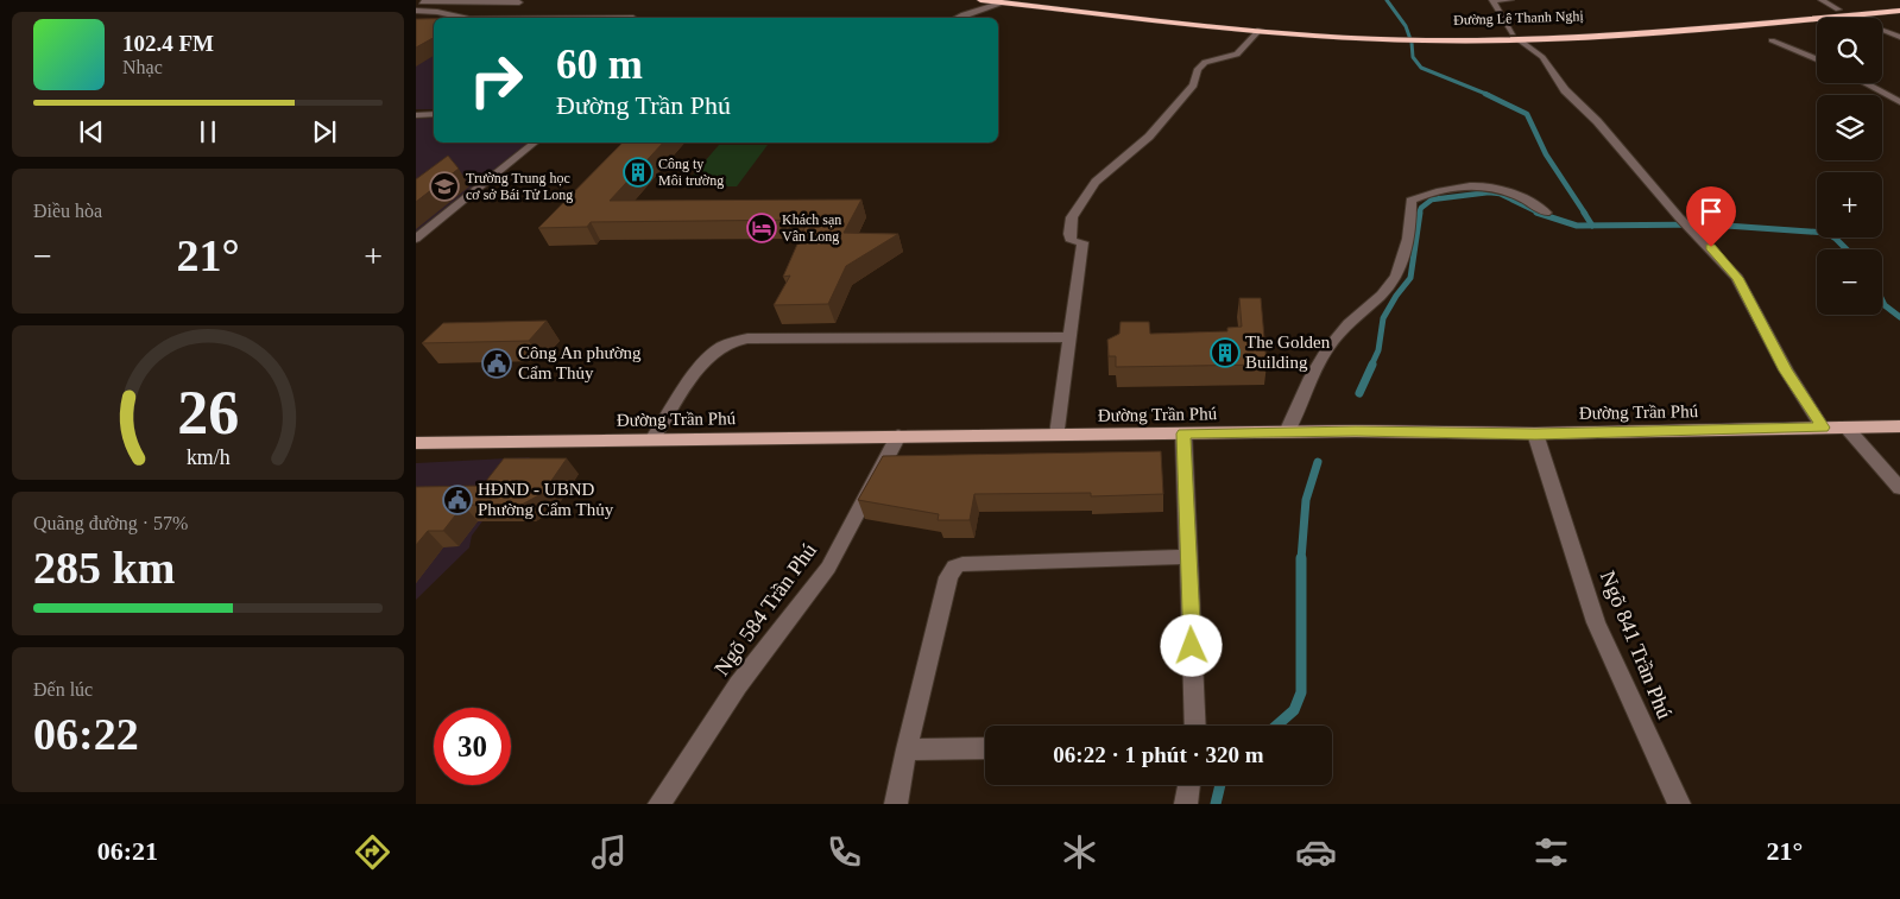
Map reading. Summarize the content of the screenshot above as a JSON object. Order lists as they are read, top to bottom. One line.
{"streets":{"highway":["Đường Lê Thanh Nghị"],"main road":["Đường Trần Phú"],"street":["Ngõ 584 Trần Phú","Ngõ 841 Trần Phú"]},"crossings":[["Đường Trần Phú","Ngõ 584 Trần Phú"],["Đường Trần Phú","Ngõ 841 Trần Phú"]],"places":{"building":["Công ty Môi trường","The Golden Building"],"school or university":["Trường Trung học cơ sở Bái Tử Long"],"hotel":["Khách sạn Vân Long"],"public building":["Công An phường Cẩm Thủy","HĐND - UBND Phường Cẩm Thủy"]},"page":{"map_buttons":["+","−"],"turn":["60 m","Đường Trần Phú"],"song":["102.4 FM","Nhạc"],"tile":["Điều hòa",["Quãng đường · 57%","285 km"],["Đến lúc","06:22"]],"heat":["−","21°","+"],"limit":"30","trip":"06:22 · 1 phút · 320 m","tabs":["06:21","21°"],"gauge":["26","km/h"]}}
